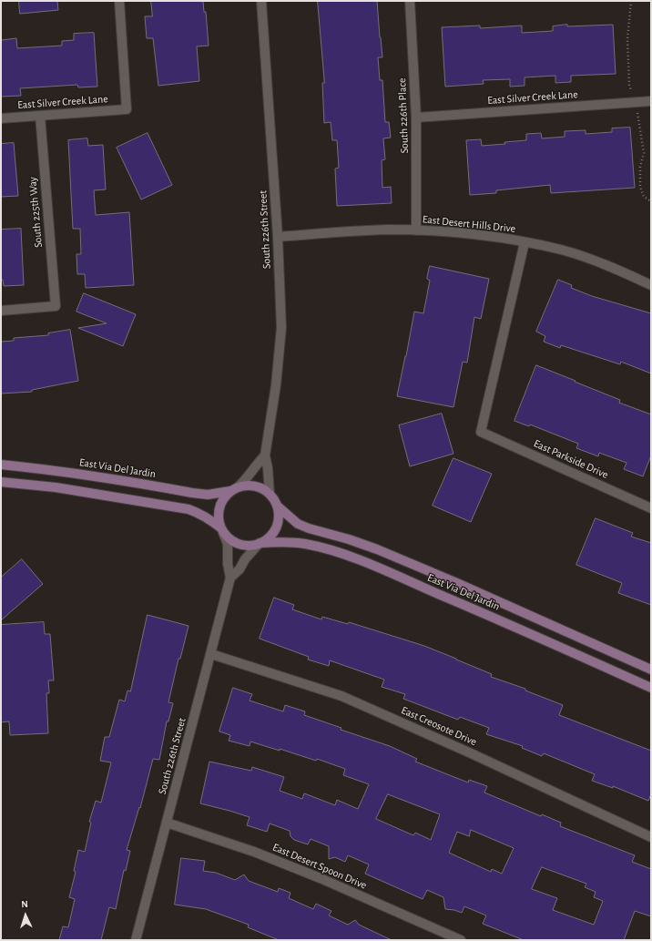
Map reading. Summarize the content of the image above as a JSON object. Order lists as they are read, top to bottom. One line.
{"streets":{"street":["East Silver Creek Lane","South 226th Place","South 225th Way","East Desert Hills Drive","South 226th Street","East Parkside Drive","East Via Del Jardin","East Creosote Drive","East Desert Spoon Drive"]},"crossings":[["East Silver Creek Lane","South 226th Place"],["East Silver Creek Lane","South 225th Way"],["South 226th Place","East Desert Hills Drive"],["East Desert Hills Drive","South 226th Street"],["East Desert Hills Drive","East Parkside Drive"],["South 226th Street","East Via Del Jardin"],["South 226th Street","East Creosote Drive"],["South 226th Street","East Desert Spoon Drive"]],"north":"top"}
